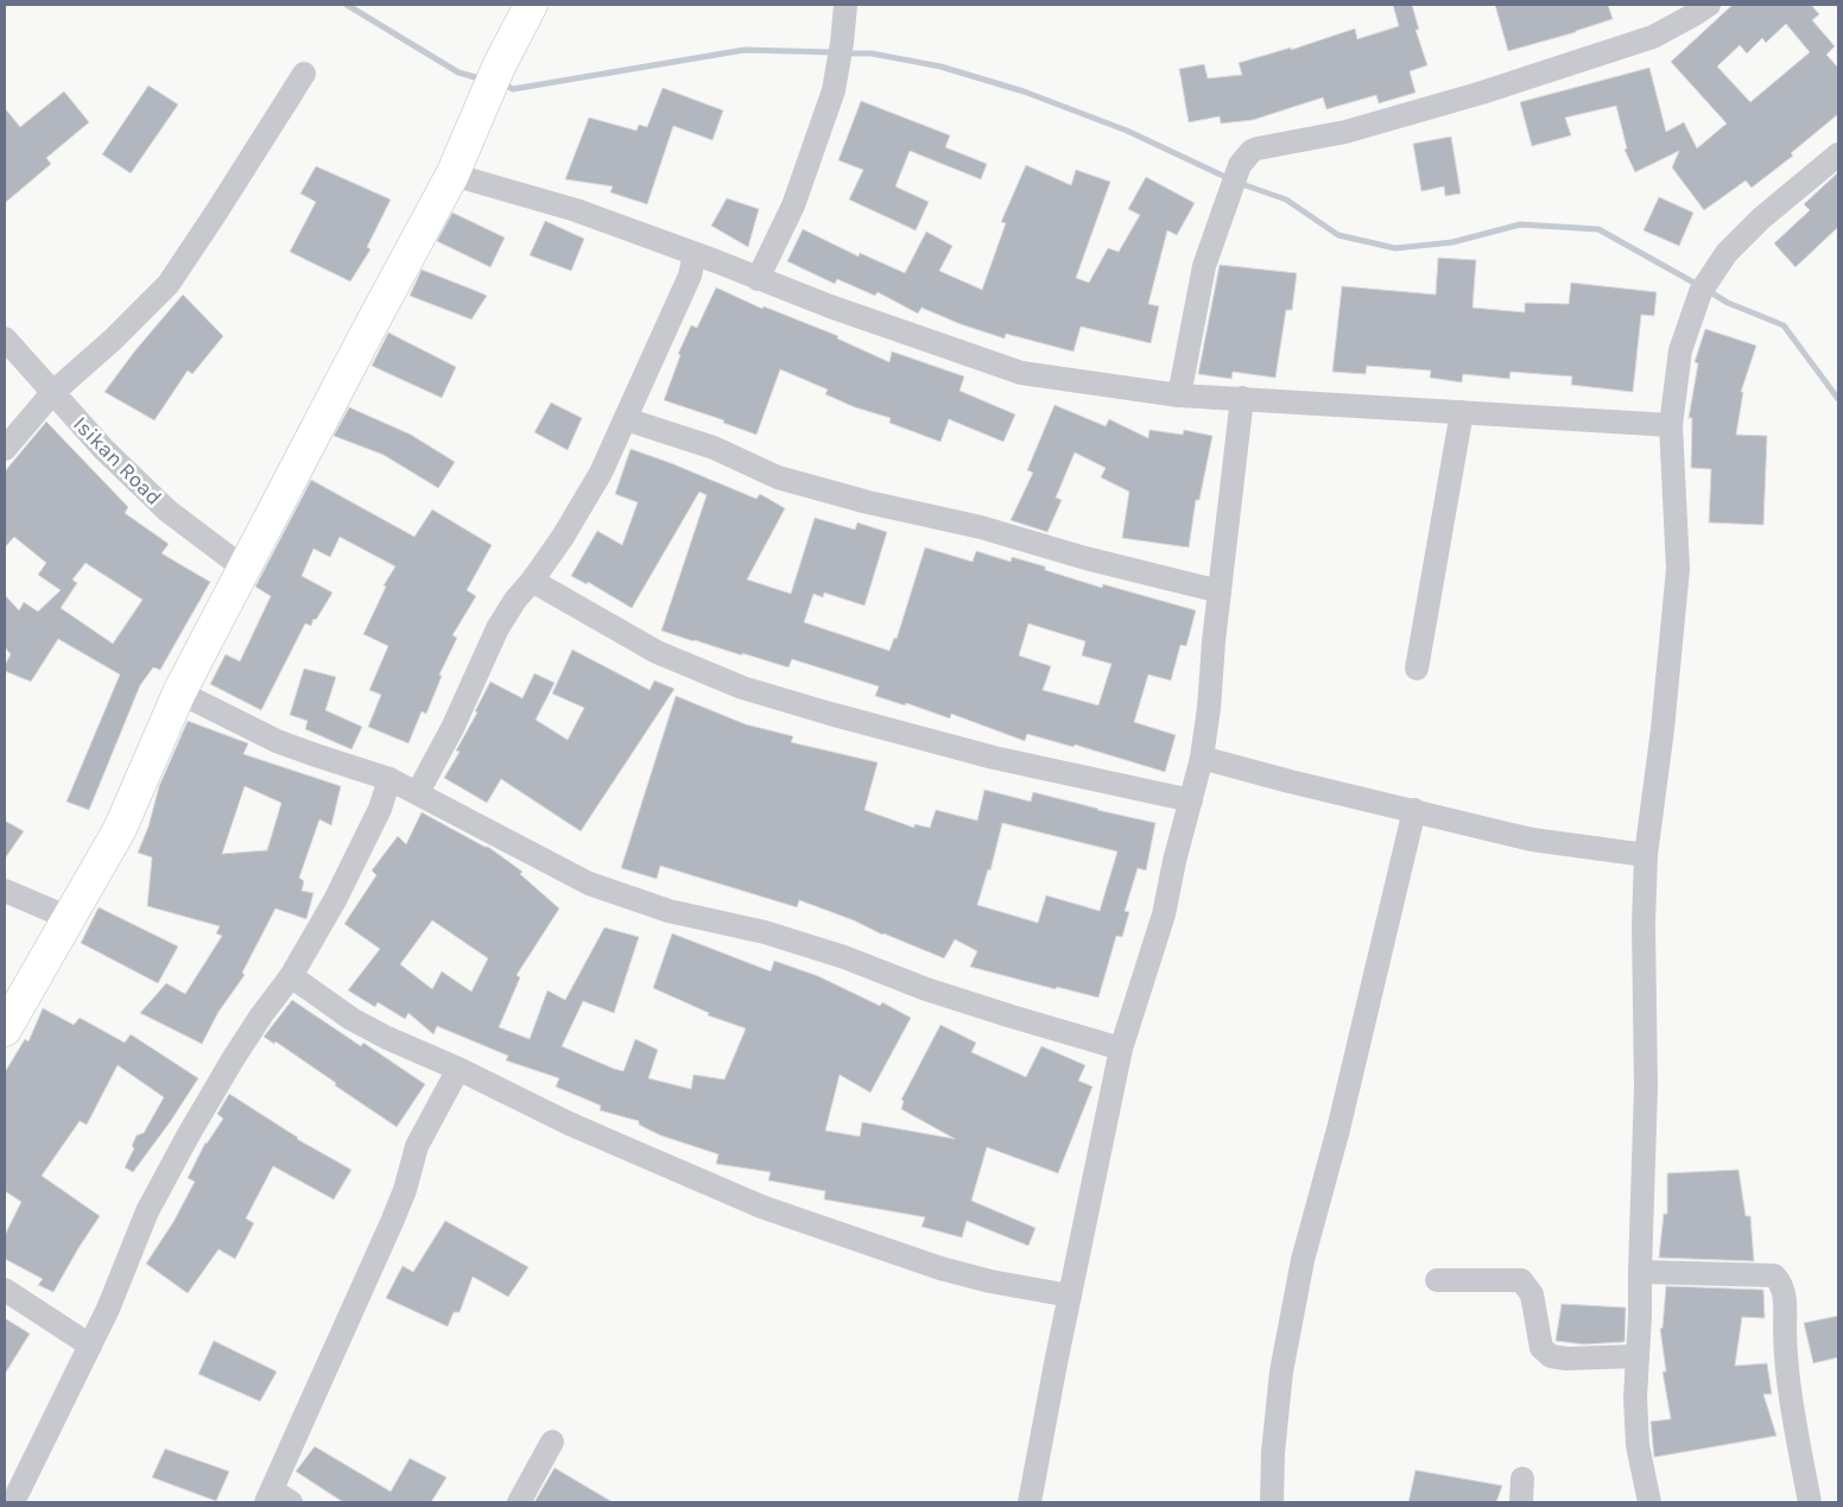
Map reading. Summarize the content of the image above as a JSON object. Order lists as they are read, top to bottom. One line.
{"streets":{"street":["Isikan Road"]}}
